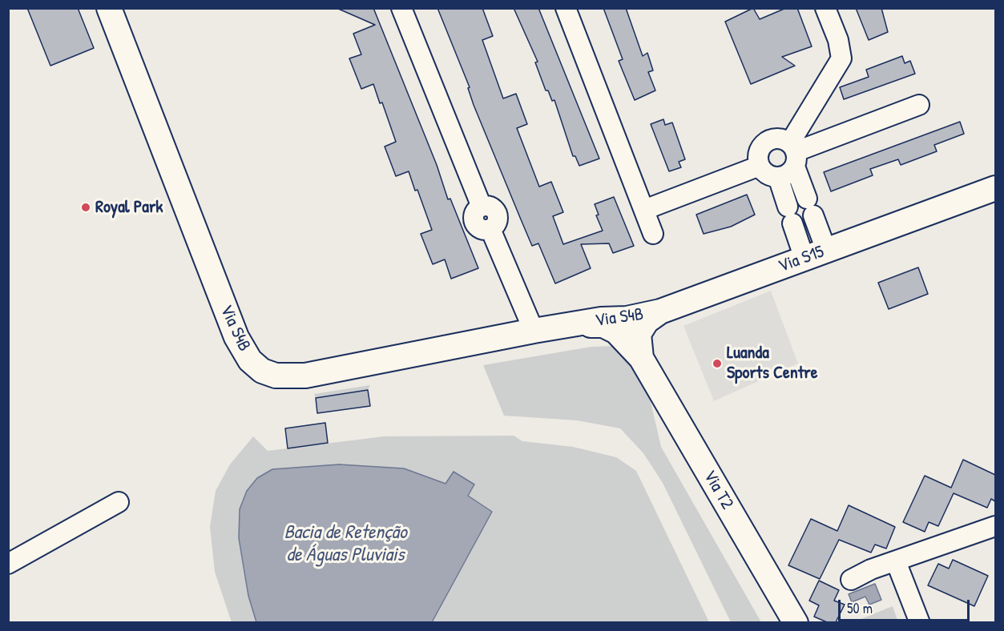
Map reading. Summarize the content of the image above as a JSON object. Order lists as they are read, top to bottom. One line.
{"streets":{"street":["Via S15","Via S4B","Via T2"]},"crossings":[["Via S15","Via S4B"],["Via S15","Via T2"],["Via S4B","Via T2"]],"water":["Bacia de Retenção de Águas Pluviais"],"places":["Royal Park","Luanda Sports Centre"],"scale_bar":"50 m"}
